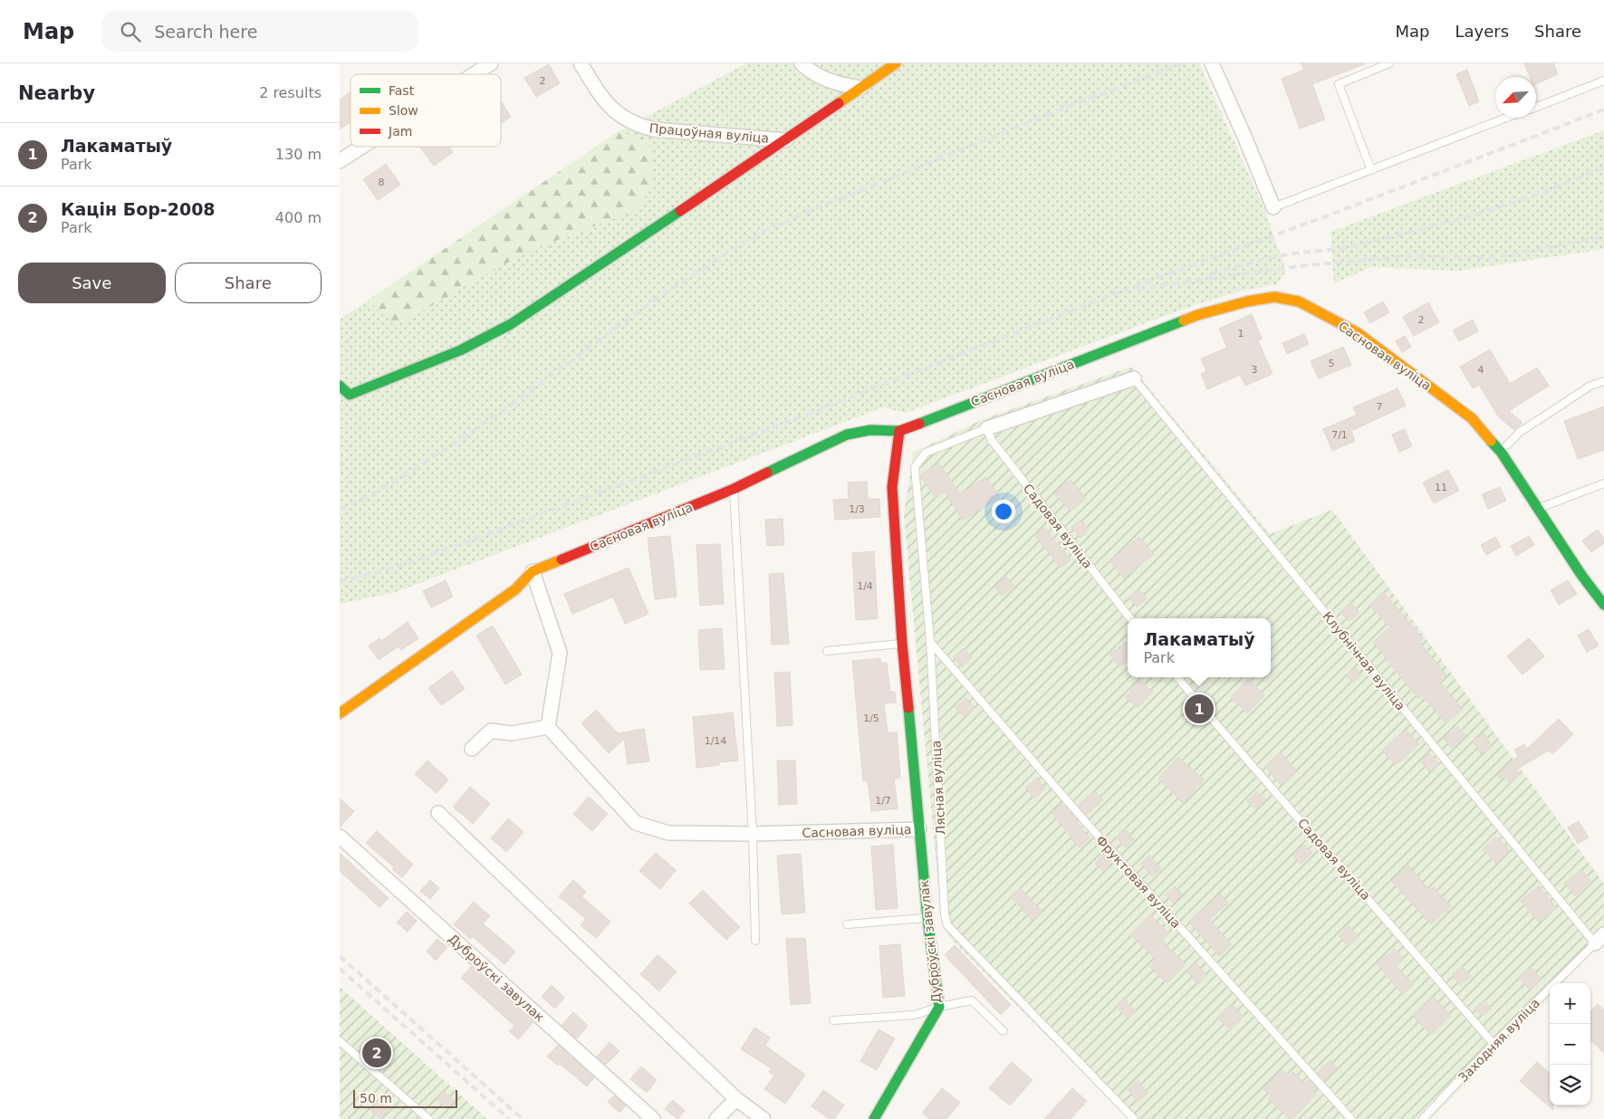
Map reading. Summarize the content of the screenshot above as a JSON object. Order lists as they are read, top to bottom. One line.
{"streets":{"street":["Працоўная вуліца","Сасновая вуліца","Дуброўскі завулак"],"lane":["Садовая вуліца","Клубнічная вуліца","Лясная вуліца","Фруктовая вуліца","Заходняя вуліца"]},"crossings":[["Сасновая вуліца","Дуброўскі завулак"],["Садовая вуліца","Лясная вуліца"],["Садовая вуліца","Заходняя вуліца"],["Клубнічная вуліца","Заходняя вуліца"],["Лясная вуліца","Фруктовая вуліца"]],"house_numbers":["2","8","2","1","5","3","4","7","7/1","11","1/3","1/4","1/5","1/14","1/7"],"legend":["Fast","Slow","Jam"],"scale_bar":"50 m","north":"bottom left","page":{"header":"Map","search":"Search here","nav":["Map","Layers","Share"],"heading":["Nearby","2 results"],"list":[{"mark":"1","name":"Лакаматыў","note":"Park","value":"130 m"},{"mark":"2","name":"Кацін Бор-2008","note":"Park","value":"400 m"}],"buttons":["Save","Share"],"popup":["Лакаматыў","Park"],"pins":["1","2"],"map_buttons":["+","−"],"scale":"50 m"}}
